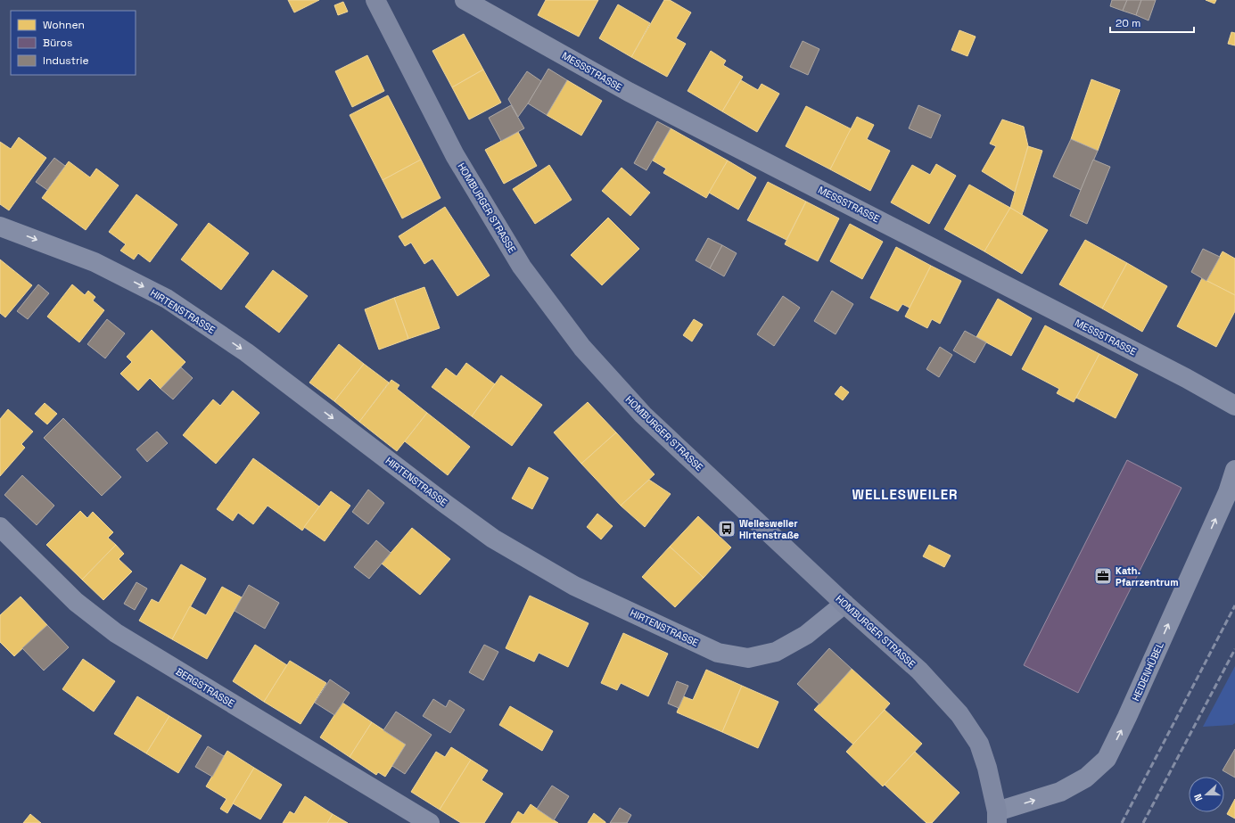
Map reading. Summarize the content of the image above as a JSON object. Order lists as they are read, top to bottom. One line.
{"streets":{"main road":["HOMBURGER STRASSE"],"street":["MESSSTRASSE","HIRTENSTRASSE","HEIDENHÜBEL","BERGSTRASSE"]},"crossings":[["HOMBURGER STRASSE","HIRTENSTRASSE"],["HOMBURGER STRASSE","HEIDENHÜBEL"]],"one_way":["HIRTENSTRASSE","HEIDENHÜBEL"],"districts":["WELLESWEILER"],"places":{"bus stop":["Wellesweiler Hirtenstraße"],"office":["Kath. Pfarrzentrum"]},"legend":["Wohnen","Büros","Industrie"],"scale_bar":"20 m","north":"left"}
